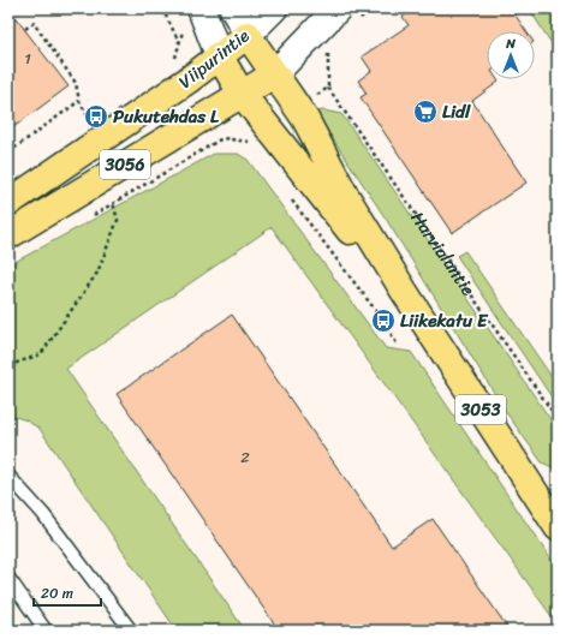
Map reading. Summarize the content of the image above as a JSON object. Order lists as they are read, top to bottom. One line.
{"streets":{"main road":["Viipurintie","3056","3053"],"path":["Harvialantie"]},"crossings":[["Viipurintie","3053"],["3056","3053"]],"places":{"supermarket":["Lidl"],"bus stop":["Pukutehdas L","Liikekatu E"]},"house_numbers":["1","2"],"scale_bar":"20 m","north":"top"}
